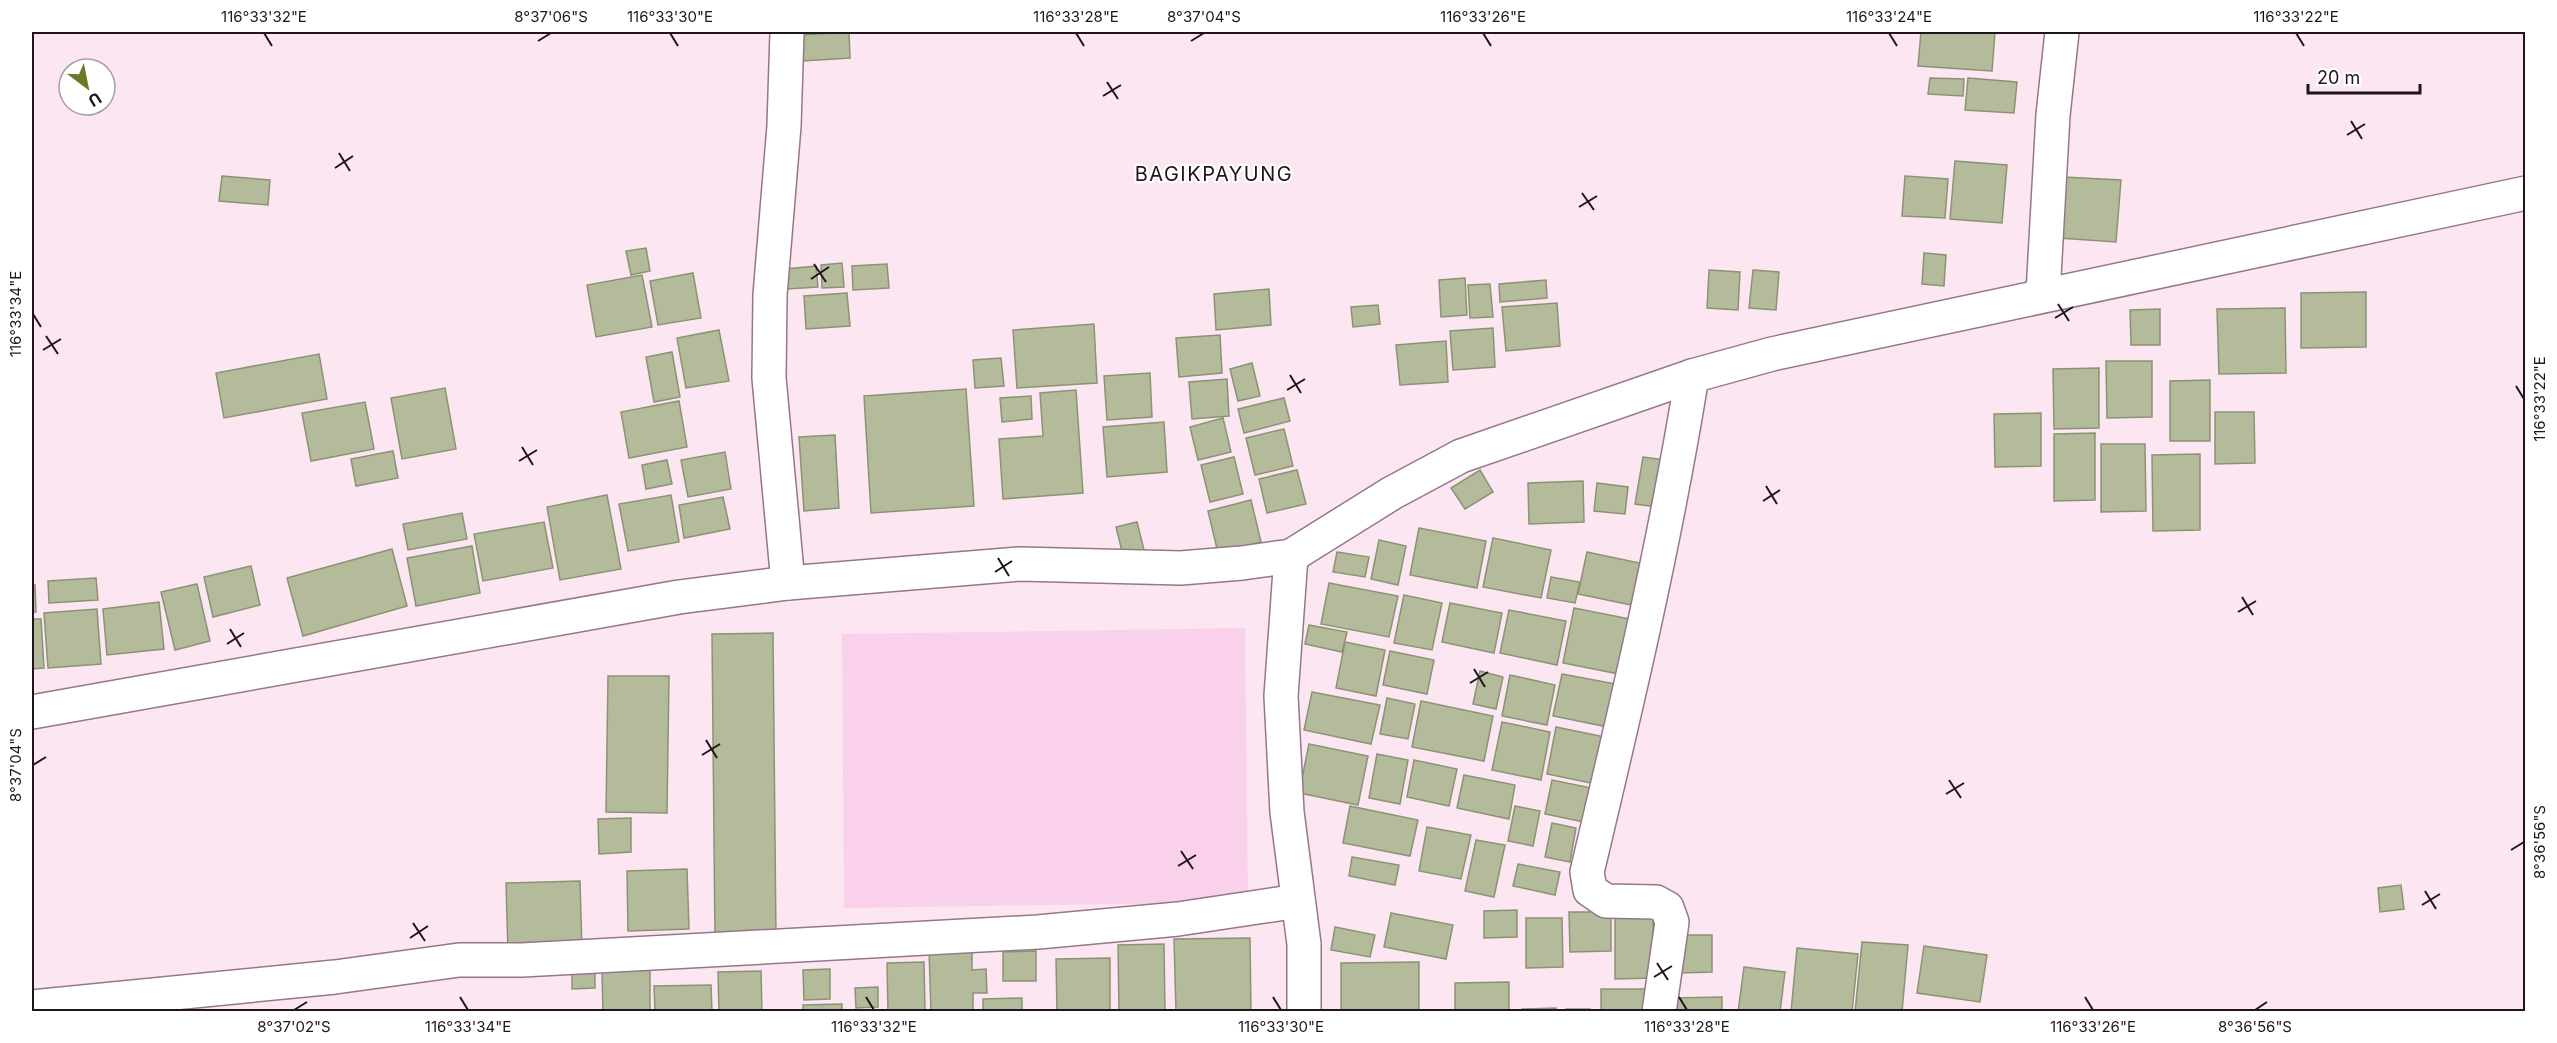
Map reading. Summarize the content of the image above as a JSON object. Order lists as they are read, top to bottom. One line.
{"districts":["BAGIKPAYUNG"],"scale_bar":"20 m","north":"bottom right","coordinates":["116°33'32\"E","8°37'06\"S","116°33'30\"E","116°33'28\"E","8°37'04\"S","116°33'26\"E","116°33'24\"E","116°33'22\"E","116°33'34\"E","8°36'56\"S","8°37'02\"S"]}
